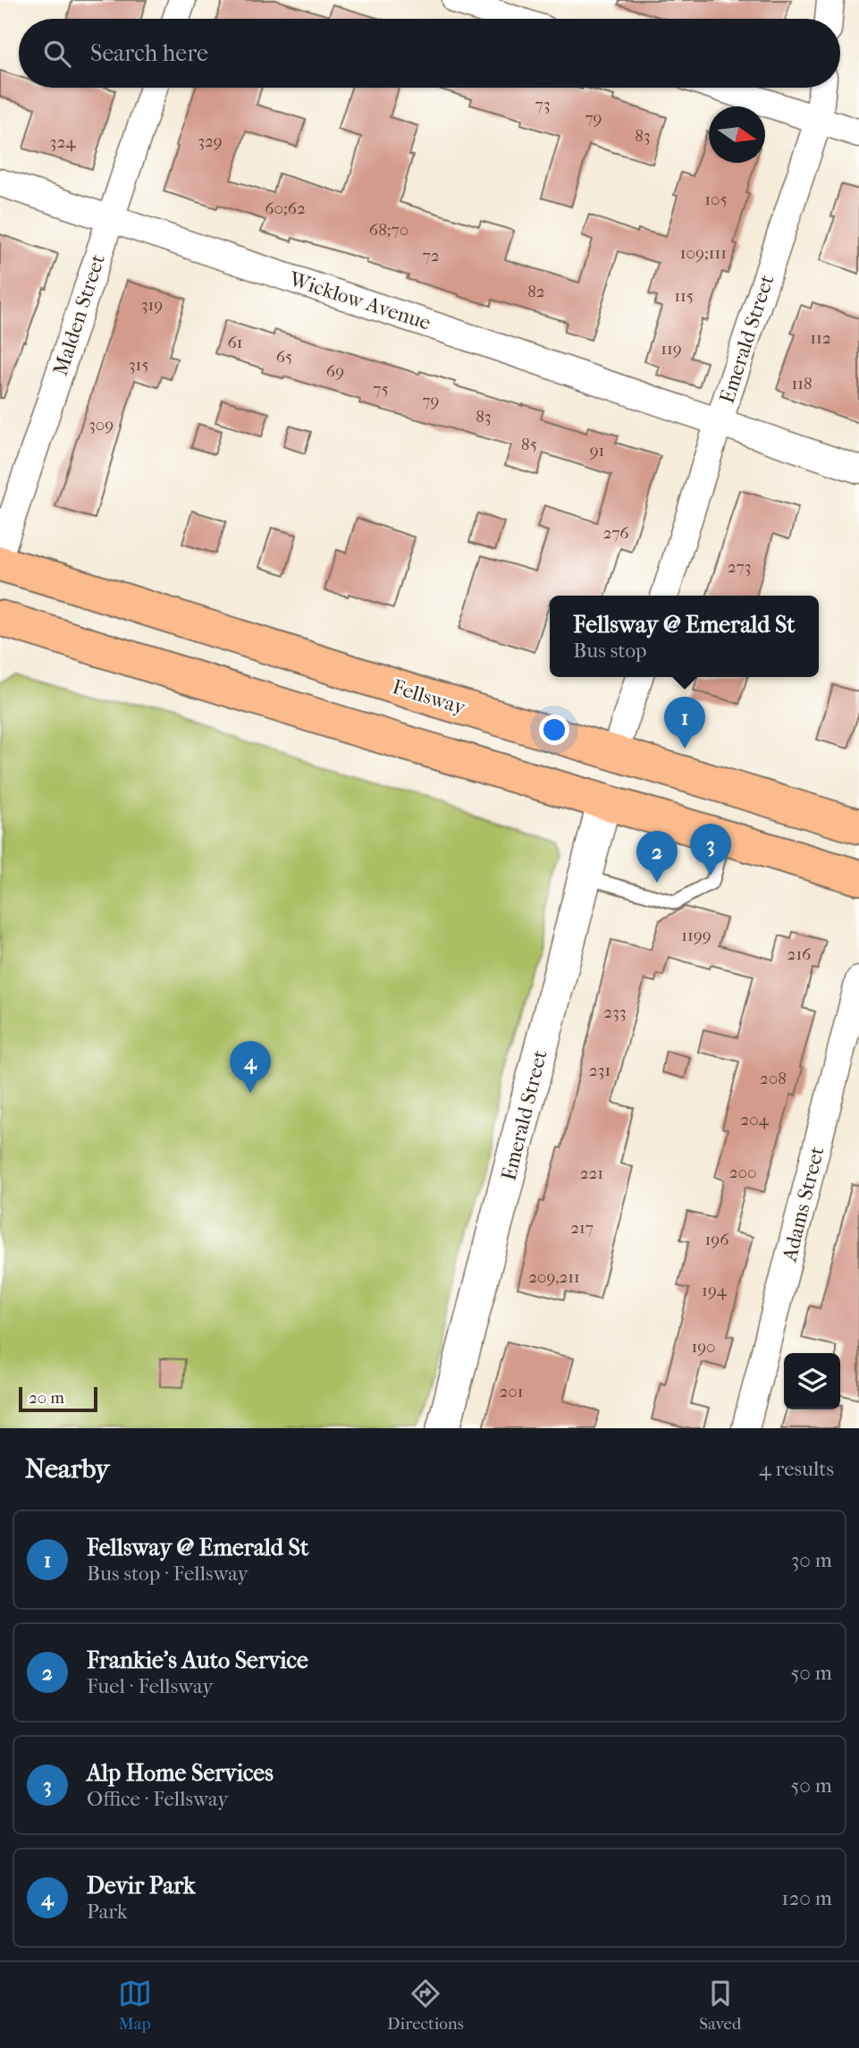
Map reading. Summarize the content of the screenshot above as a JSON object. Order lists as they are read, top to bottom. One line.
{"streets":{"main road":["Fellsway"],"street":["Wicklow Avenue","Malden Street","Emerald Street","Adams Street"]},"crossings":[["Wicklow Avenue","Malden Street"],["Wicklow Avenue","Emerald Street"]],"house_numbers":["73","79","83","329","324","105","60;62","68;70","109;111","72","82","115","319","112","61","119","65","315","69","118","75","79","83","309","85","91","276","273","1199","216","233","231","208","204","200","221","217","196","209,211","194","190","201"],"scale_bar":"20 m","north":"right","page":{"search":"Search here","popup":["Fellsway @ Emerald St","Bus stop"],"pins":["1","3","2","4"],"scale":"20 m","heading":["Nearby","4 results"],"list":[{"mark":"1","name":"Fellsway @ Emerald St","note":"Bus stop · Fellsway","value":"30 m"},{"mark":"2","name":"Frankie's Auto Service","note":"Fuel · Fellsway","value":"50 m"},{"mark":"3","name":"Alp Home Services","note":"Office · Fellsway","value":"50 m"},{"mark":"4","name":"Devir Park","note":"Park","value":"120 m"}],"nav":["Map","Directions","Saved"]}}
